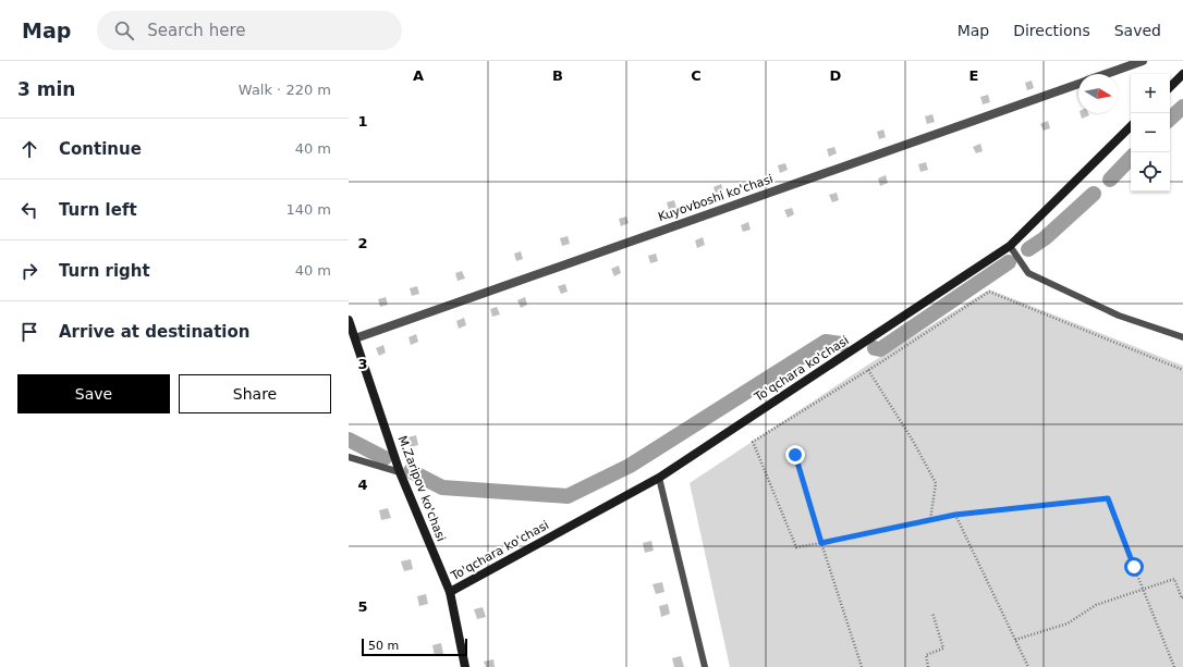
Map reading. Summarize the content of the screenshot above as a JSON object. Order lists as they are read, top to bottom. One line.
{"streets":{"street":["Kuyovboshi ko'chasi","To'qchara ko'chasi","M.Zaripov ko'chasi"]},"crossings":[["Kuyovboshi ko'chasi","M.Zaripov ko'chasi"],["To'qchara ko'chasi","M.Zaripov ko'chasi"]],"scale_bar":"50 m","north":"right","page":{"header":"Map","search":"Search here","nav":["Map","Directions","Saved"],"heading":["3 min","Walk · 220 m"],"map_buttons":["+","−"],"list":[["Continue","40 m"],["Turn left","140 m"],["Turn right","40 m"],"Arrive at destination"],"buttons":["Save","Share"],"scale":"50 m"},"grid":{"columns":["A","B","C","D","E"],"rows":["1","2","3","4","5"]}}
